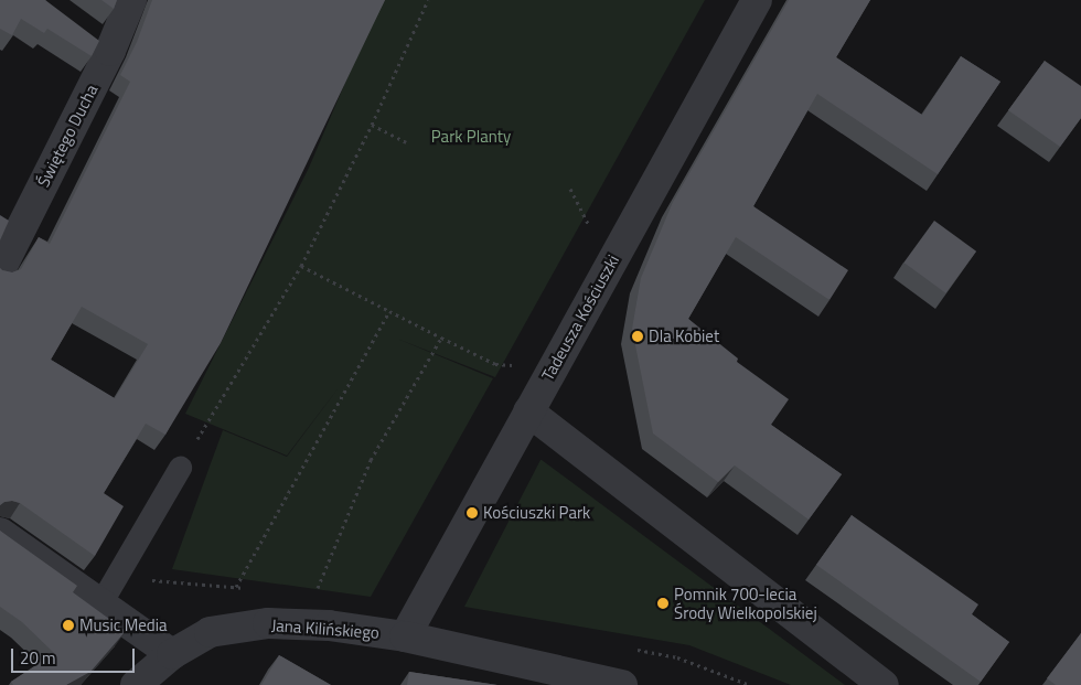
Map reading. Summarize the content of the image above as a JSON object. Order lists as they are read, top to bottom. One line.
{"streets":{"street":["Świętego Ducha","Tadeusza Kościuszki","Jana Kilińskiego"]},"crossings":[["Tadeusza Kościuszki","Jana Kilińskiego"]],"parks":["Park Planty"],"places":["Dla Kobiet","Kościuszki Park","Pomnik 700-lecia Środy Wielkopolskiej","Music Media"],"scale_bar":"20 m"}
